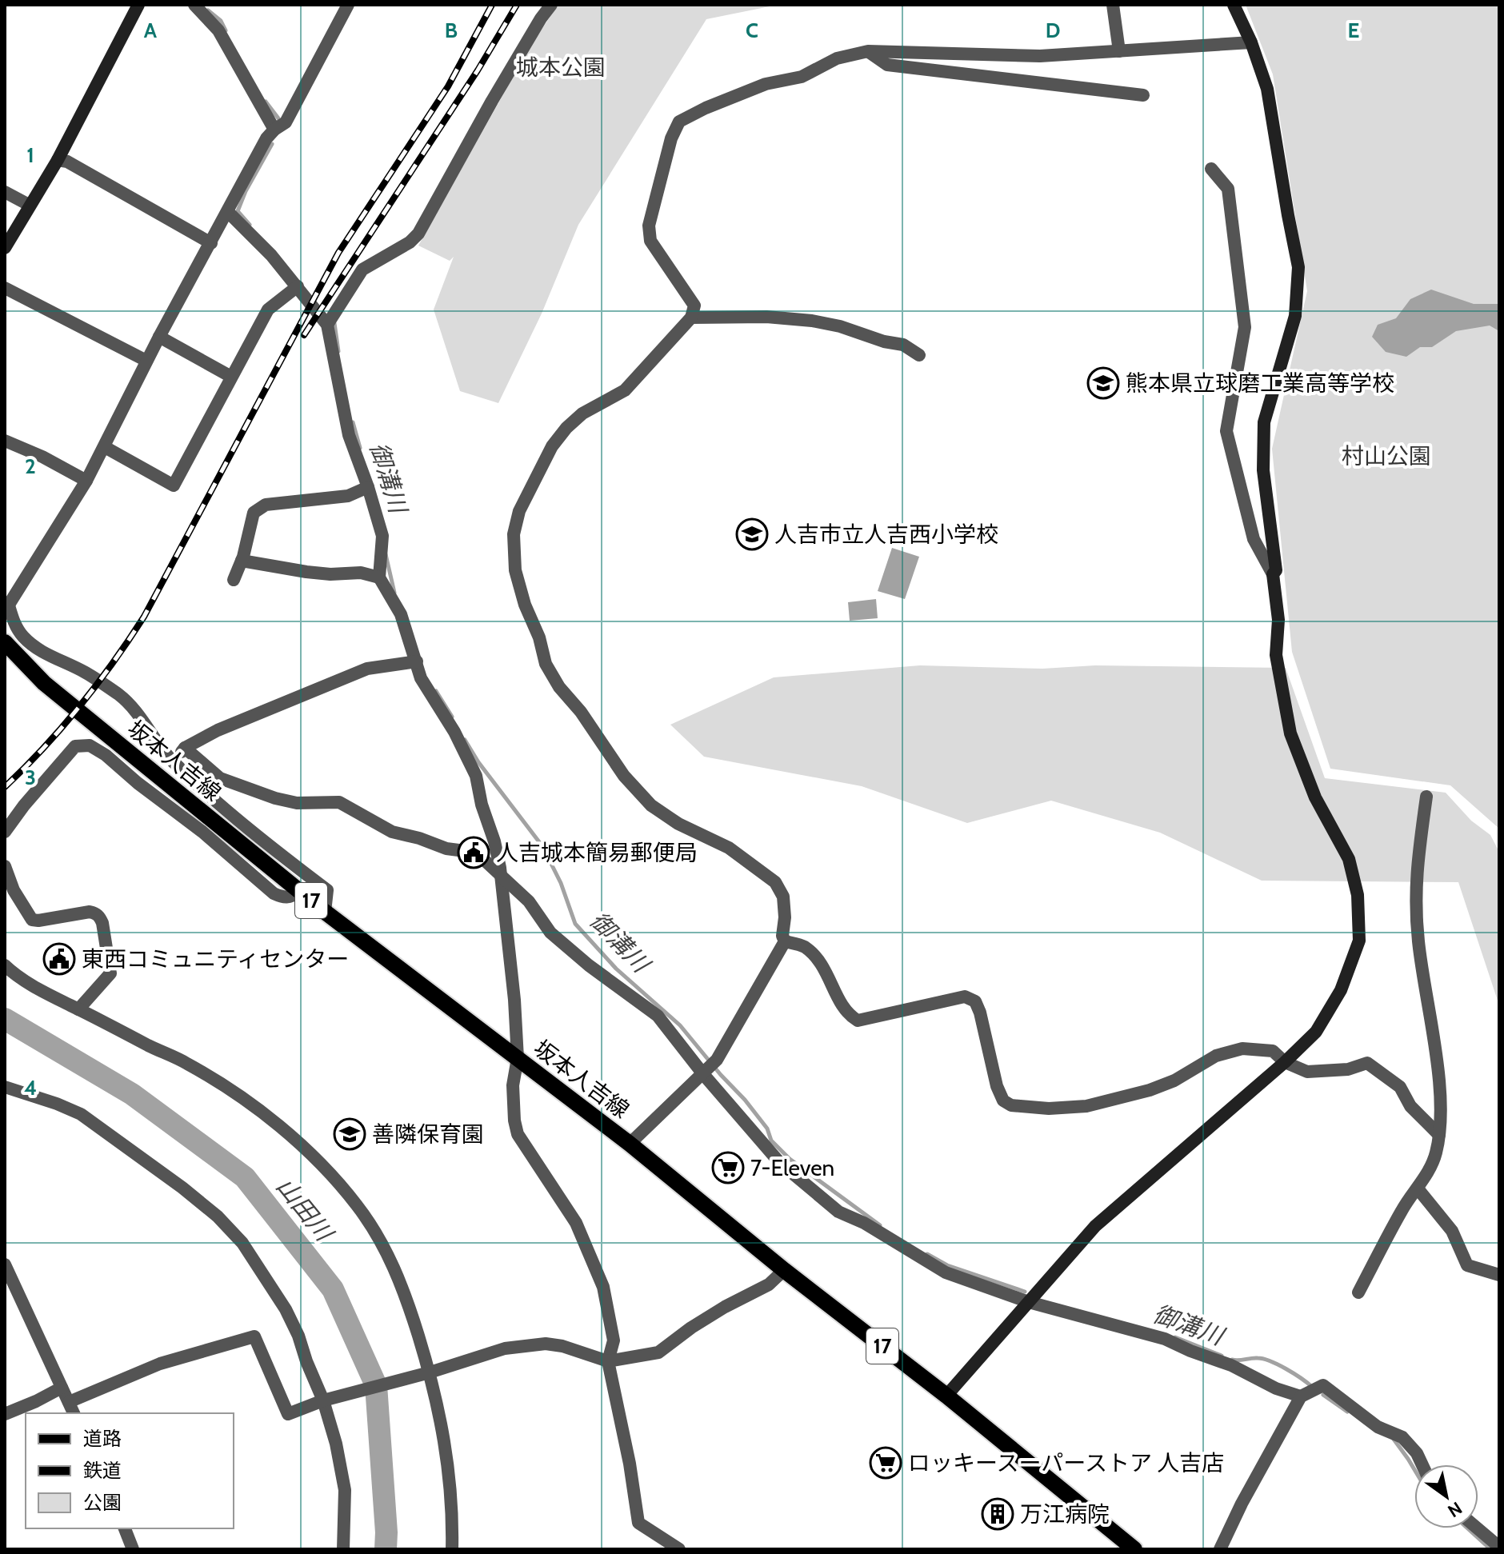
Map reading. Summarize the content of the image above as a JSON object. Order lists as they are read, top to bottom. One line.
{"streets":{"main road":["坂本人吉線","17"]},"water":["御溝川","山田川"],"parks":["城本公園","村山公園"],"places":{"school or university":["熊本県立球磨工業高等学校","人吉市立人吉西小学校","善隣保育園"],"public building":["人吉城本簡易郵便局","東西コミュニティセンター"],"supermarket":["7-Eleven","ロッキースーパーストア 人吉店"],"building":["万江病院"]},"legend":["道路","鉄道","公園"],"north":"bottom right","grid":{"columns":["A","B","C","D","E"],"rows":["1","2","3","4"]}}
